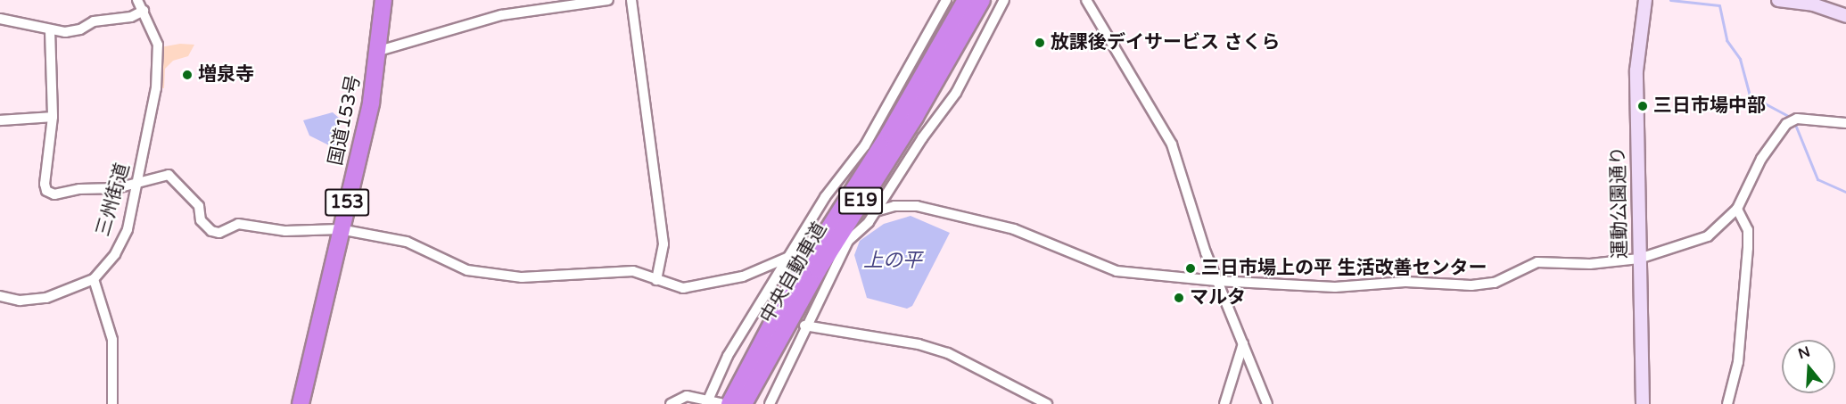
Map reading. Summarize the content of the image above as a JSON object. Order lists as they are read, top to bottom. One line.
{"streets":{"highway":["国道153号","E19","153","中央自動車道"],"street":["三州街道","運動公園通り"]},"water":["上の平"],"places":["放課後デイサービス さくら","増泉寺","三日市場中部","三日市場上の平 生活改善センター","マルタ"],"north":"top"}
